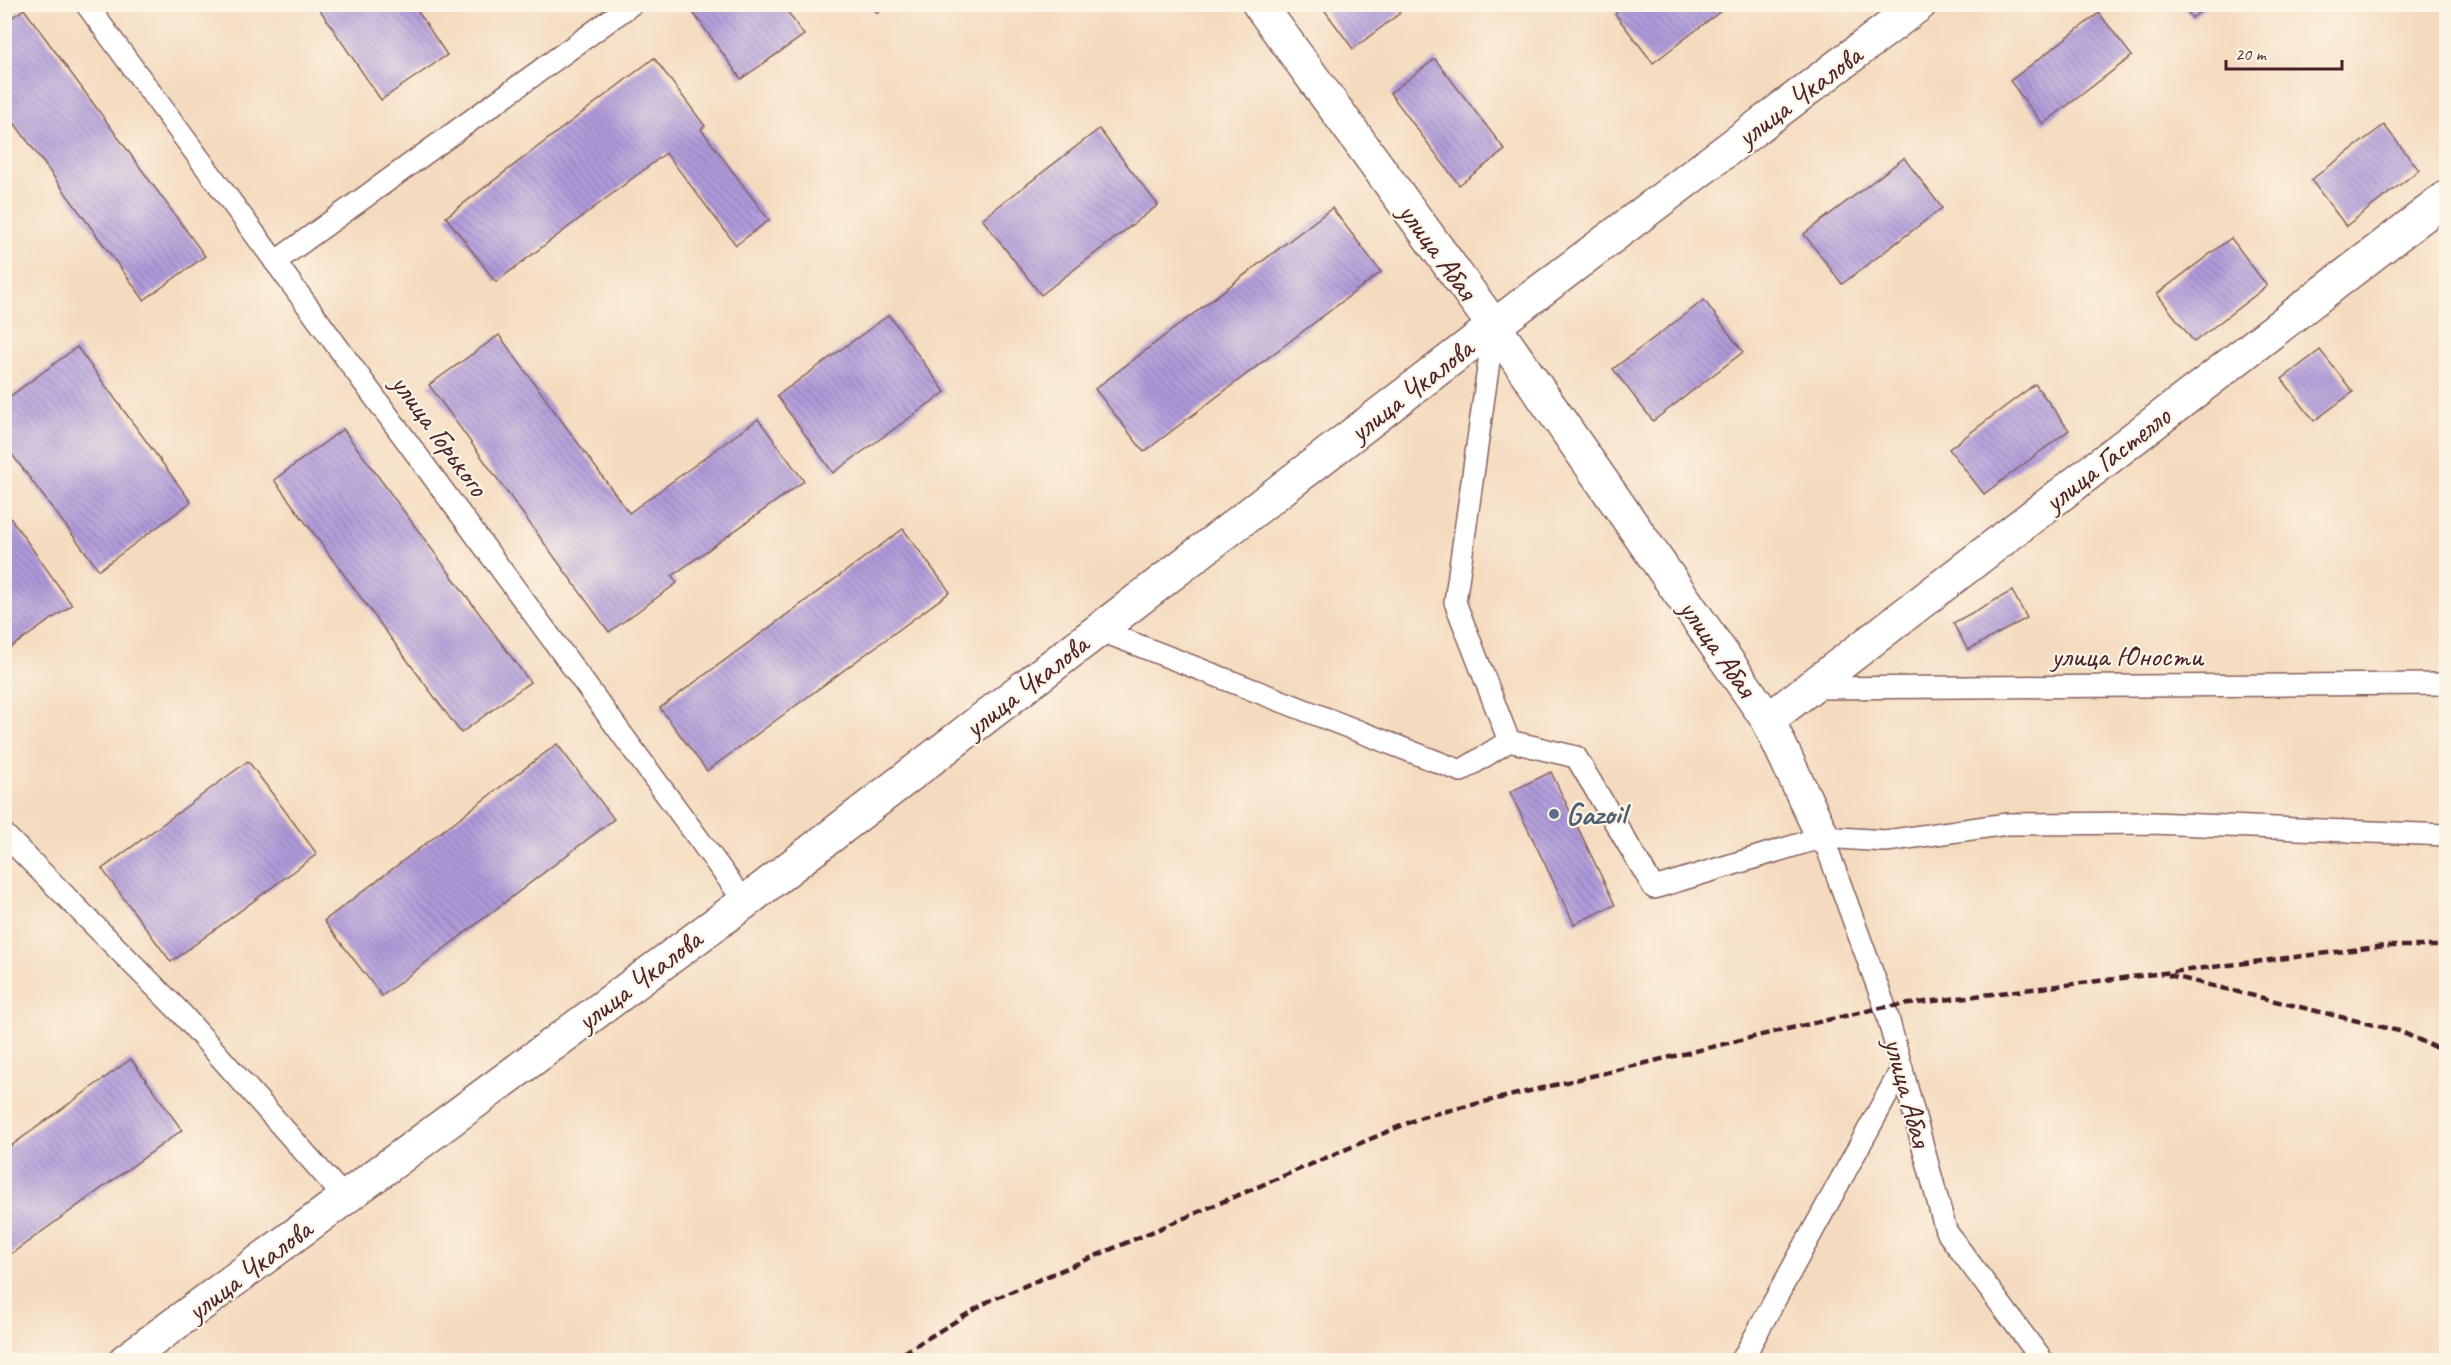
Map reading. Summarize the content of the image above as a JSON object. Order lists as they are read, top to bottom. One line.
{"streets":{"main road":["улица Чкалова","улица Абая","улица Гастелло"],"lane":["улица Горького","улица Юности"]},"crossings":[["улица Чкалова","улица Абая"],["улица Чкалова","улица Горького"],["улица Абая","улица Гастелло"],["улица Гастелло","улица Юности"]],"places":["Gazoil"],"scale_bar":"20 m"}
